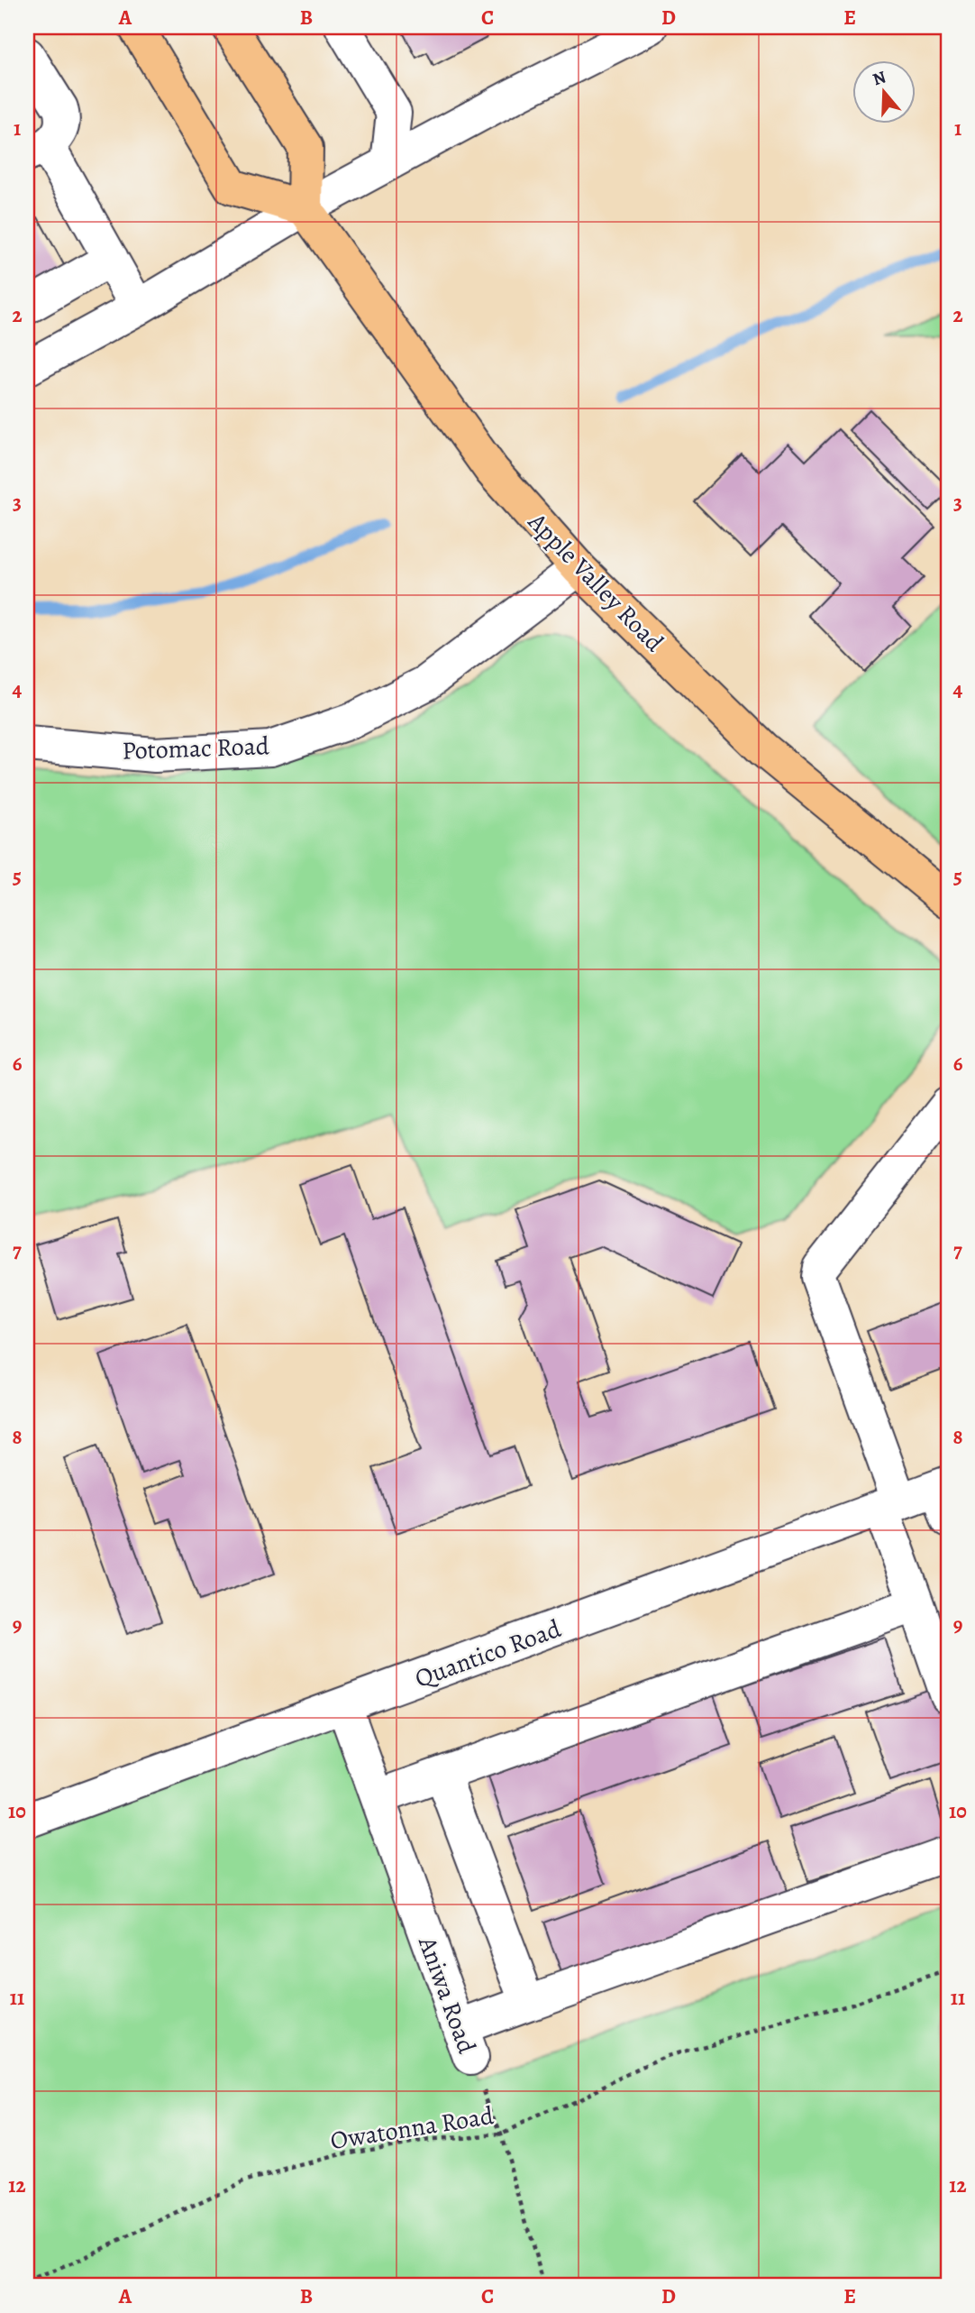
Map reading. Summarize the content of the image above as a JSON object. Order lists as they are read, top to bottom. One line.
{"streets":{"main road":["Apple Valley Road"],"street":["Potomac Road","Quantico Road","Aniwa Road"],"path":["Owatonna Road"]},"crossings":[["Apple Valley Road","Potomac Road"],["Quantico Road","Aniwa Road"],["Aniwa Road","Owatonna Road"]],"north":"top","grid":{"columns":["A","B","C","D","E"],"rows":["1","2","3","4","5","6","7","8","9","10","11","12"]}}
